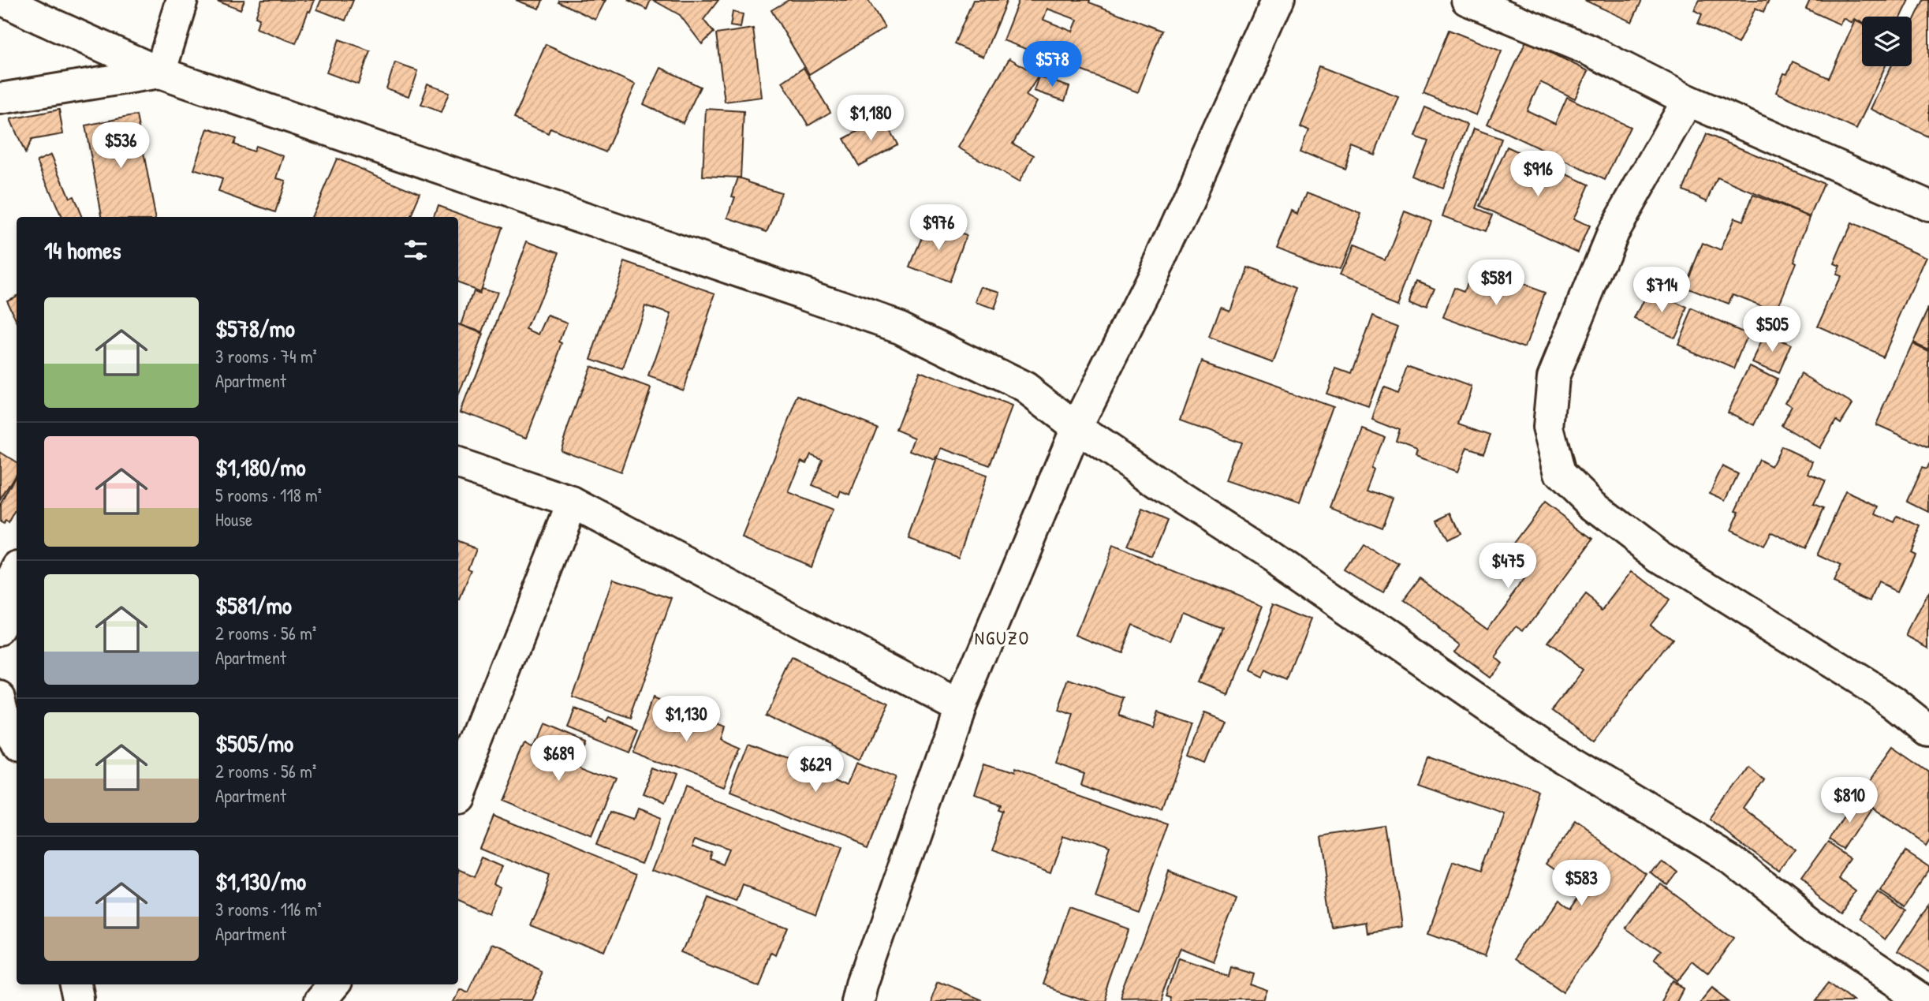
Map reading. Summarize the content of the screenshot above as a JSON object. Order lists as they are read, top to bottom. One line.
{"districts":["NGUZO"],"page":{"price":["$578","$1,180","$536","$916","$976","$581","$714","$505","$475","$1,130","$689","$629","$810","$583"],"heading":"14 homes","list":[{"name":"$578/mo","note":"3 rooms · 74 m² · Apartment"},{"name":"$1,180/mo","note":"5 rooms · 118 m² · House"},{"name":"$581/mo","note":"2 rooms · 56 m² · Apartment"},{"name":"$505/mo","note":"2 rooms · 56 m² · Apartment"},{"name":"$1,130/mo","note":"3 rooms · 116 m² · Apartment"}]}}
